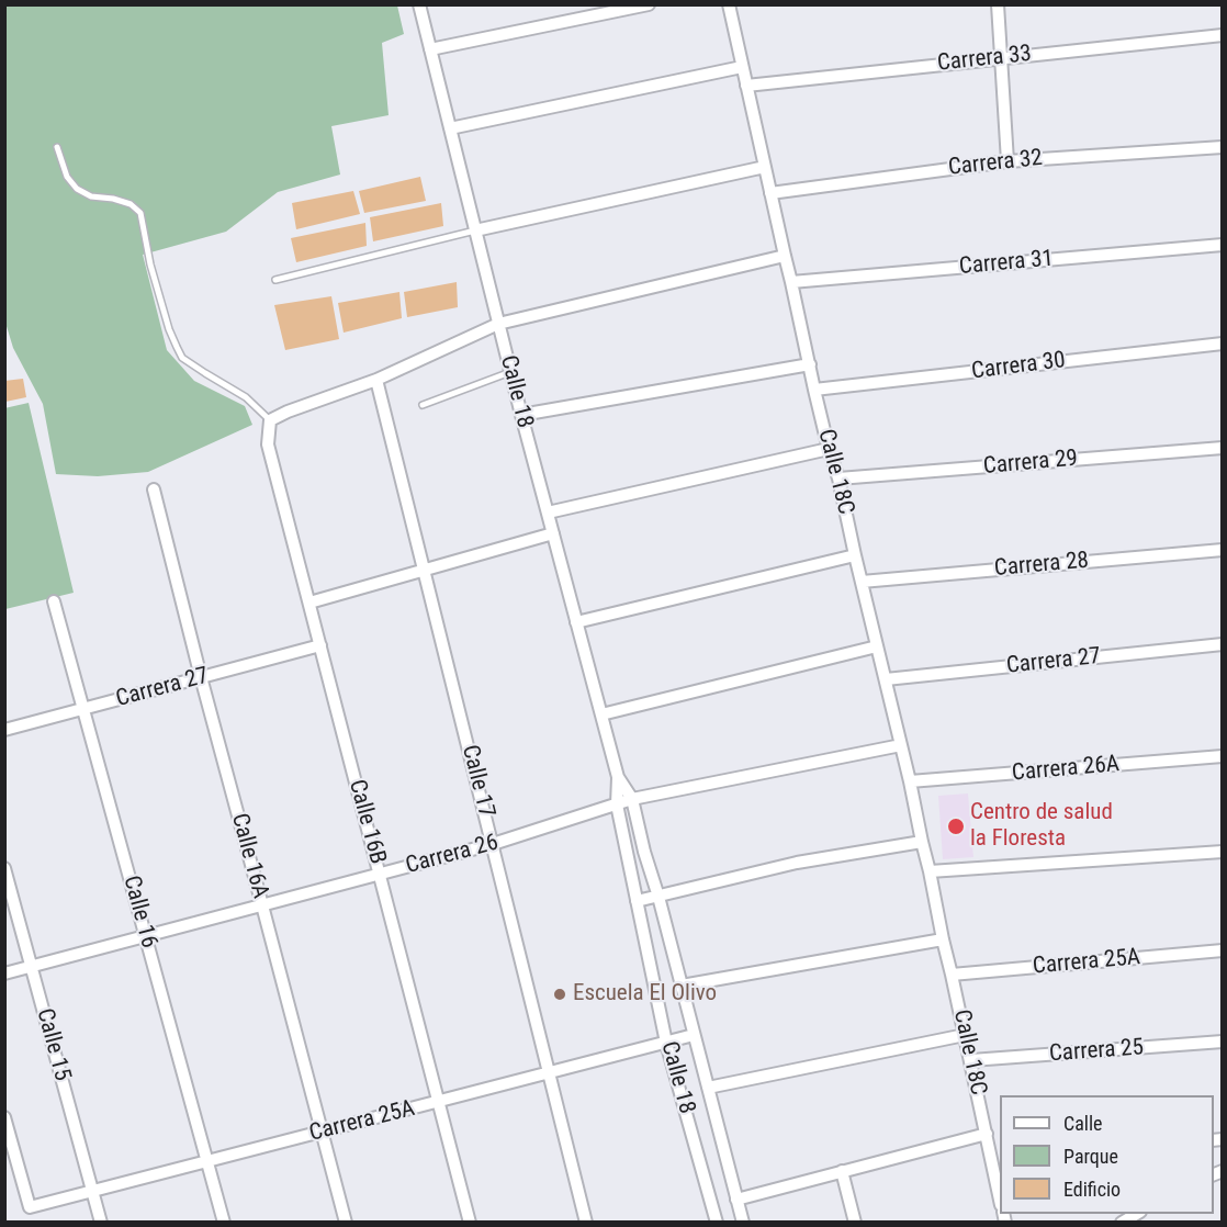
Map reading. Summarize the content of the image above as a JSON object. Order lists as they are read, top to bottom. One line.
{"streets":{"street":["Carrera 33","Carrera 32","Carrera 31","Carrera 30","Calle 18","Carrera 29","Calle 18C","Carrera 28","Carrera 27","Carrera 26A","Calle 17","Calle 16B","Carrera 26","Calle 16A","Calle 16","Carrera 25A","Calle 15","Carrera 25"]},"crossings":[["Carrera 33","Calle 18C"],["Carrera 32","Calle 18C"],["Carrera 31","Calle 18C"],["Carrera 30","Calle 18C"],["Calle 18","Calle 18C"],["Calle 18","Carrera 26"],["Calle 18","Carrera 25A"],["Carrera 29","Calle 18C"],["Calle 18C","Carrera 28"],["Calle 18C","Carrera 27"],["Calle 18C","Carrera 26A"],["Calle 18C","Carrera 26"],["Calle 18C","Carrera 25A"],["Calle 18C","Carrera 25"],["Carrera 27","Calle 16B"],["Carrera 27","Calle 16A"],["Carrera 27","Calle 16"],["Calle 17","Carrera 26"],["Calle 17","Carrera 25A"],["Calle 16B","Carrera 26"],["Calle 16B","Carrera 25A"],["Carrera 26","Calle 16A"],["Carrera 26","Calle 16"],["Carrera 26","Calle 15"],["Calle 16A","Carrera 25A"],["Calle 16","Carrera 25A"],["Carrera 25A","Calle 15"]],"places":["Centro de salud la Floresta","Escuela El Olivo"],"legend":["Calle","Parque","Edificio"]}
